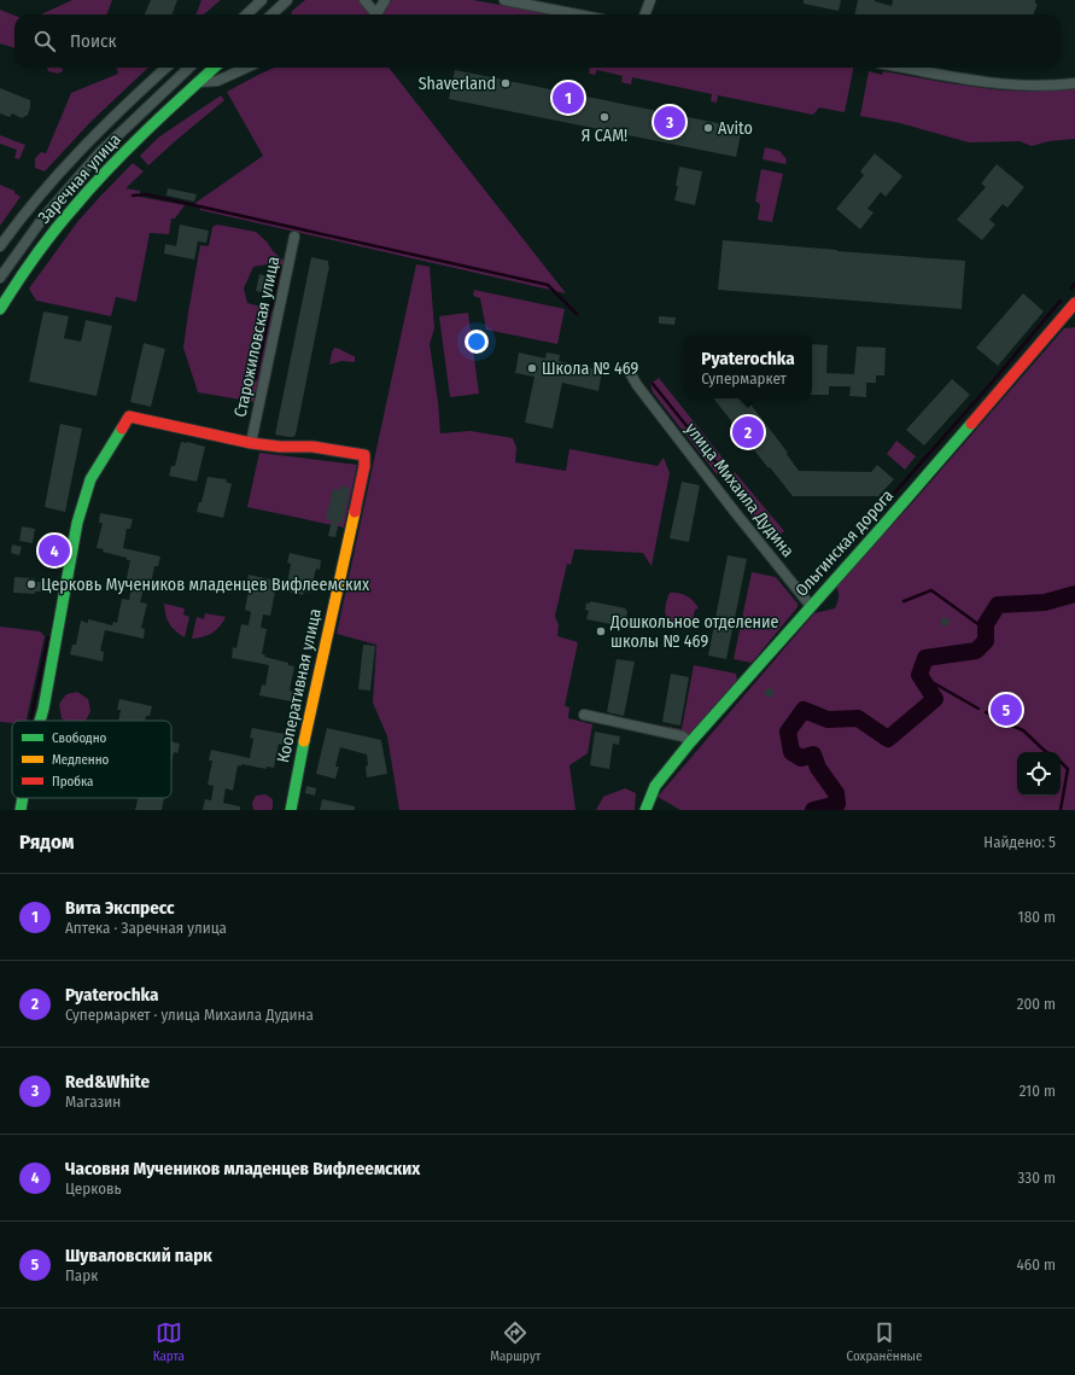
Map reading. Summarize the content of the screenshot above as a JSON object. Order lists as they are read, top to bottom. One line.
{"streets":{"street":["Заречная улица","Старожиловская улица","улица Михаила Дудина","Ольгинская дорога","Кооперативная улица"]},"crossings":[["Старожиловская улица","Кооперативная улица"],["улица Михаила Дудина","Ольгинская дорога"]],"places":["Shaverland","Я САМ!","Avito","Школа № 469","Церковь Мучеников младенцев Вифлеемских","Дошкольное отделение школы № 469"],"legend":["Свободно","Медленно","Пробка"],"page":{"search":"Поиск","pins":["1","3","2","4","5"],"popup":["Pyaterochka","Супермаркет"],"heading":["Рядом","Найдено: 5"],"list":[{"mark":"1","name":"Вита Экспресс","note":"Аптека · Заречная улица","value":"180 m"},{"mark":"2","name":"Pyaterochka","note":"Супермаркет · улица Михаила Дудина","value":"200 m"},{"mark":"3","name":"Red&White","note":"Магазин","value":"210 m"},{"mark":"4","name":"Часовня Мучеников младенцев Вифлеемских","note":"Церковь","value":"330 m"},{"mark":"5","name":"Шуваловский парк","note":"Парк","value":"460 m"}],"nav":["Карта","Маршрут","Сохранённые"]}}
